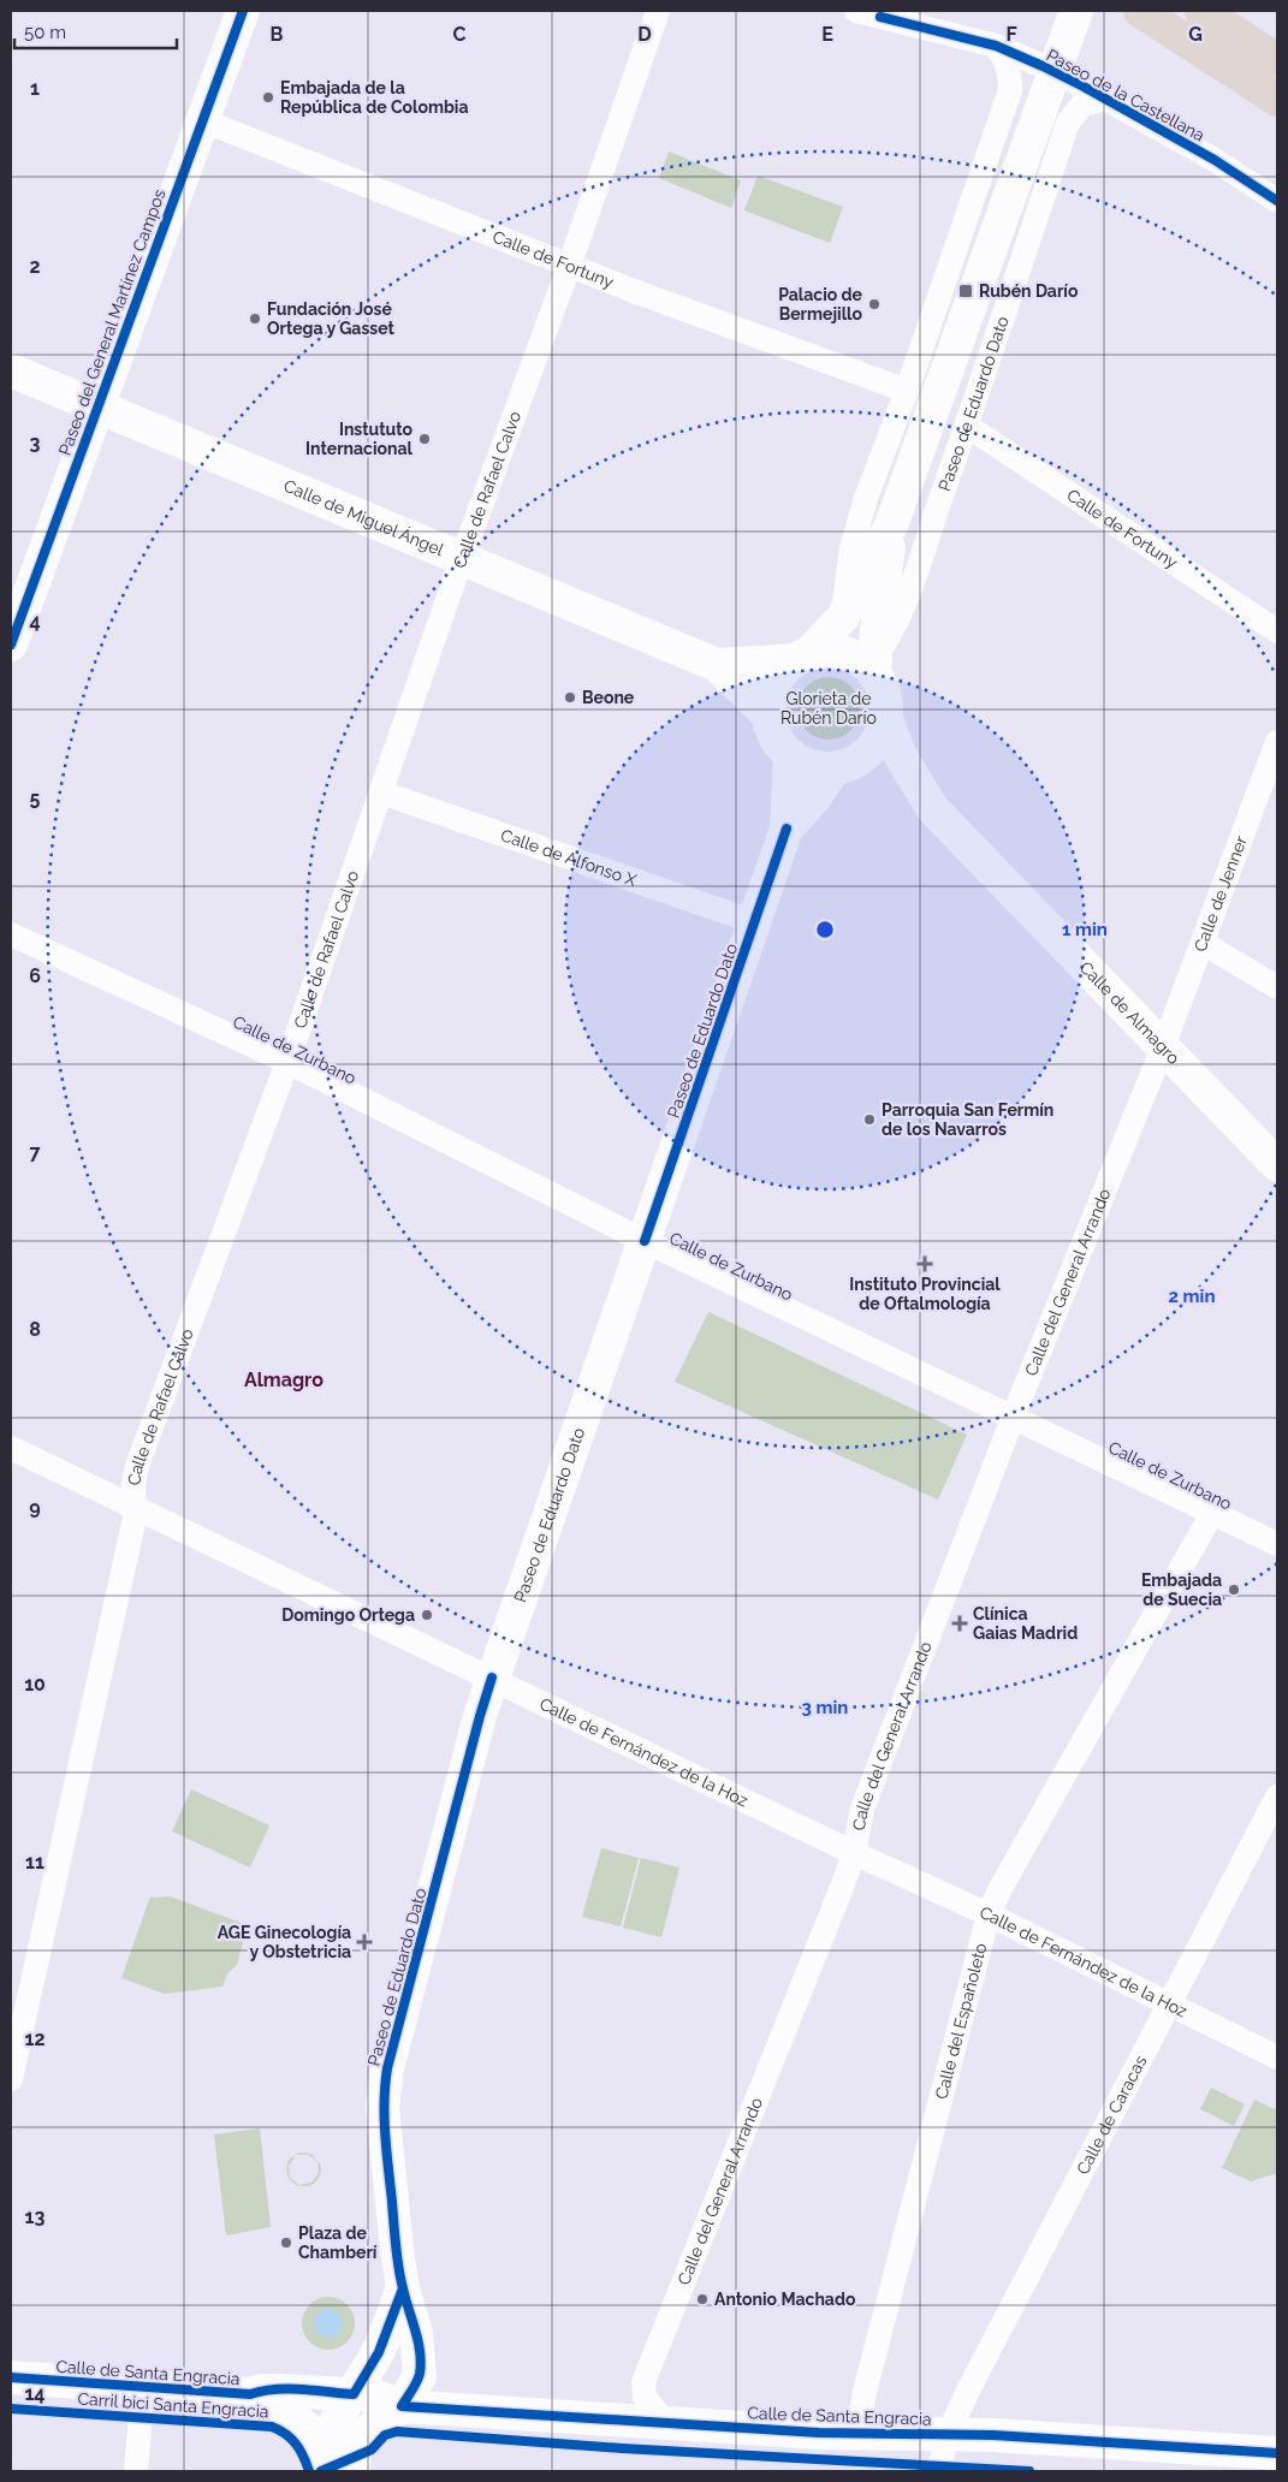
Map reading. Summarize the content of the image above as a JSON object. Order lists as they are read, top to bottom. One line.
{"streets":{"main road":["Paseo del General Martínez Campos","Paseo de Eduardo Dato","Calle de Miguel Ángel","Calle de Almagro","Calle de Santa Engracia"],"street":["Paseo de la Castellana","Calle de Fortuny","Calle de Rafael Calvo","Calle de Alfonso X","Calle de Jenner","Calle de Zurbano","Calle del General Arrando","Calle de Fernández de la Hoz","Calle del Españoleto","Calle de Caracas"],"cycle path":["Carril bici Santa Engracia"]},"crossings":[["Paseo de la Castellana","Paseo de Eduardo Dato"],["Calle de Fortuny","Paseo del General Martínez Campos"],["Calle de Fortuny","Paseo de Eduardo Dato"],["Calle de Fortuny","Calle de Rafael Calvo"],["Paseo del General Martínez Campos","Calle de Miguel Ángel"],["Paseo de Eduardo Dato","Calle de Miguel Ángel"],["Paseo de Eduardo Dato","Calle de Alfonso X"],["Paseo de Eduardo Dato","Calle de Almagro"],["Paseo de Eduardo Dato","Calle de Zurbano"],["Paseo de Eduardo Dato","Calle de Fernández de la Hoz"],["Paseo de Eduardo Dato","Calle de Santa Engracia"],["Calle de Rafael Calvo","Calle de Miguel Ángel"],["Calle de Rafael Calvo","Calle de Alfonso X"],["Calle de Rafael Calvo","Calle de Zurbano"],["Calle de Rafael Calvo","Calle de Fernández de la Hoz"],["Calle de Miguel Ángel","Calle de Almagro"],["Calle de Jenner","Calle de Almagro"],["Calle de Jenner","Calle del General Arrando"],["Calle de Almagro","Calle del General Arrando"],["Calle de Zurbano","Calle del General Arrando"],["Calle de Zurbano","Calle del Españoleto"],["Calle del General Arrando","Calle de Fernández de la Hoz"],["Calle del General Arrando","Calle de Santa Engracia"],["Calle de Fernández de la Hoz","Calle del Españoleto"],["Calle de Fernández de la Hoz","Calle de Caracas"],["Calle del Españoleto","Calle de Santa Engracia"],["Calle de Caracas","Calle de Santa Engracia"]],"districts":["Almagro"],"parks":["Glorieta de Rubén Darío"],"places":{"other":["Embajada de la República de Colombia","Palacio de Bermejillo","Fundación José Ortega y Gasset","Instututo Internacional","Beone","Parroquia San Fermín de los Navarros","Embajada de Suecia","Domingo Ortega","Plaza de Chamberí","Antonio Machado"],"transit":["Rubén Darío"],"health":["Instituto Provincial de Oftalmología","Clínica Gaias Madrid","AGE Ginecología y Obstetricia"]},"scale_bar":"50 m","grid":{"columns":["B","C","D","E","F","G"],"rows":["1","2","3","4","5","6","7","8","9","10","11","12","13","14"]},"rings":["1 min","2 min","3 min"]}
